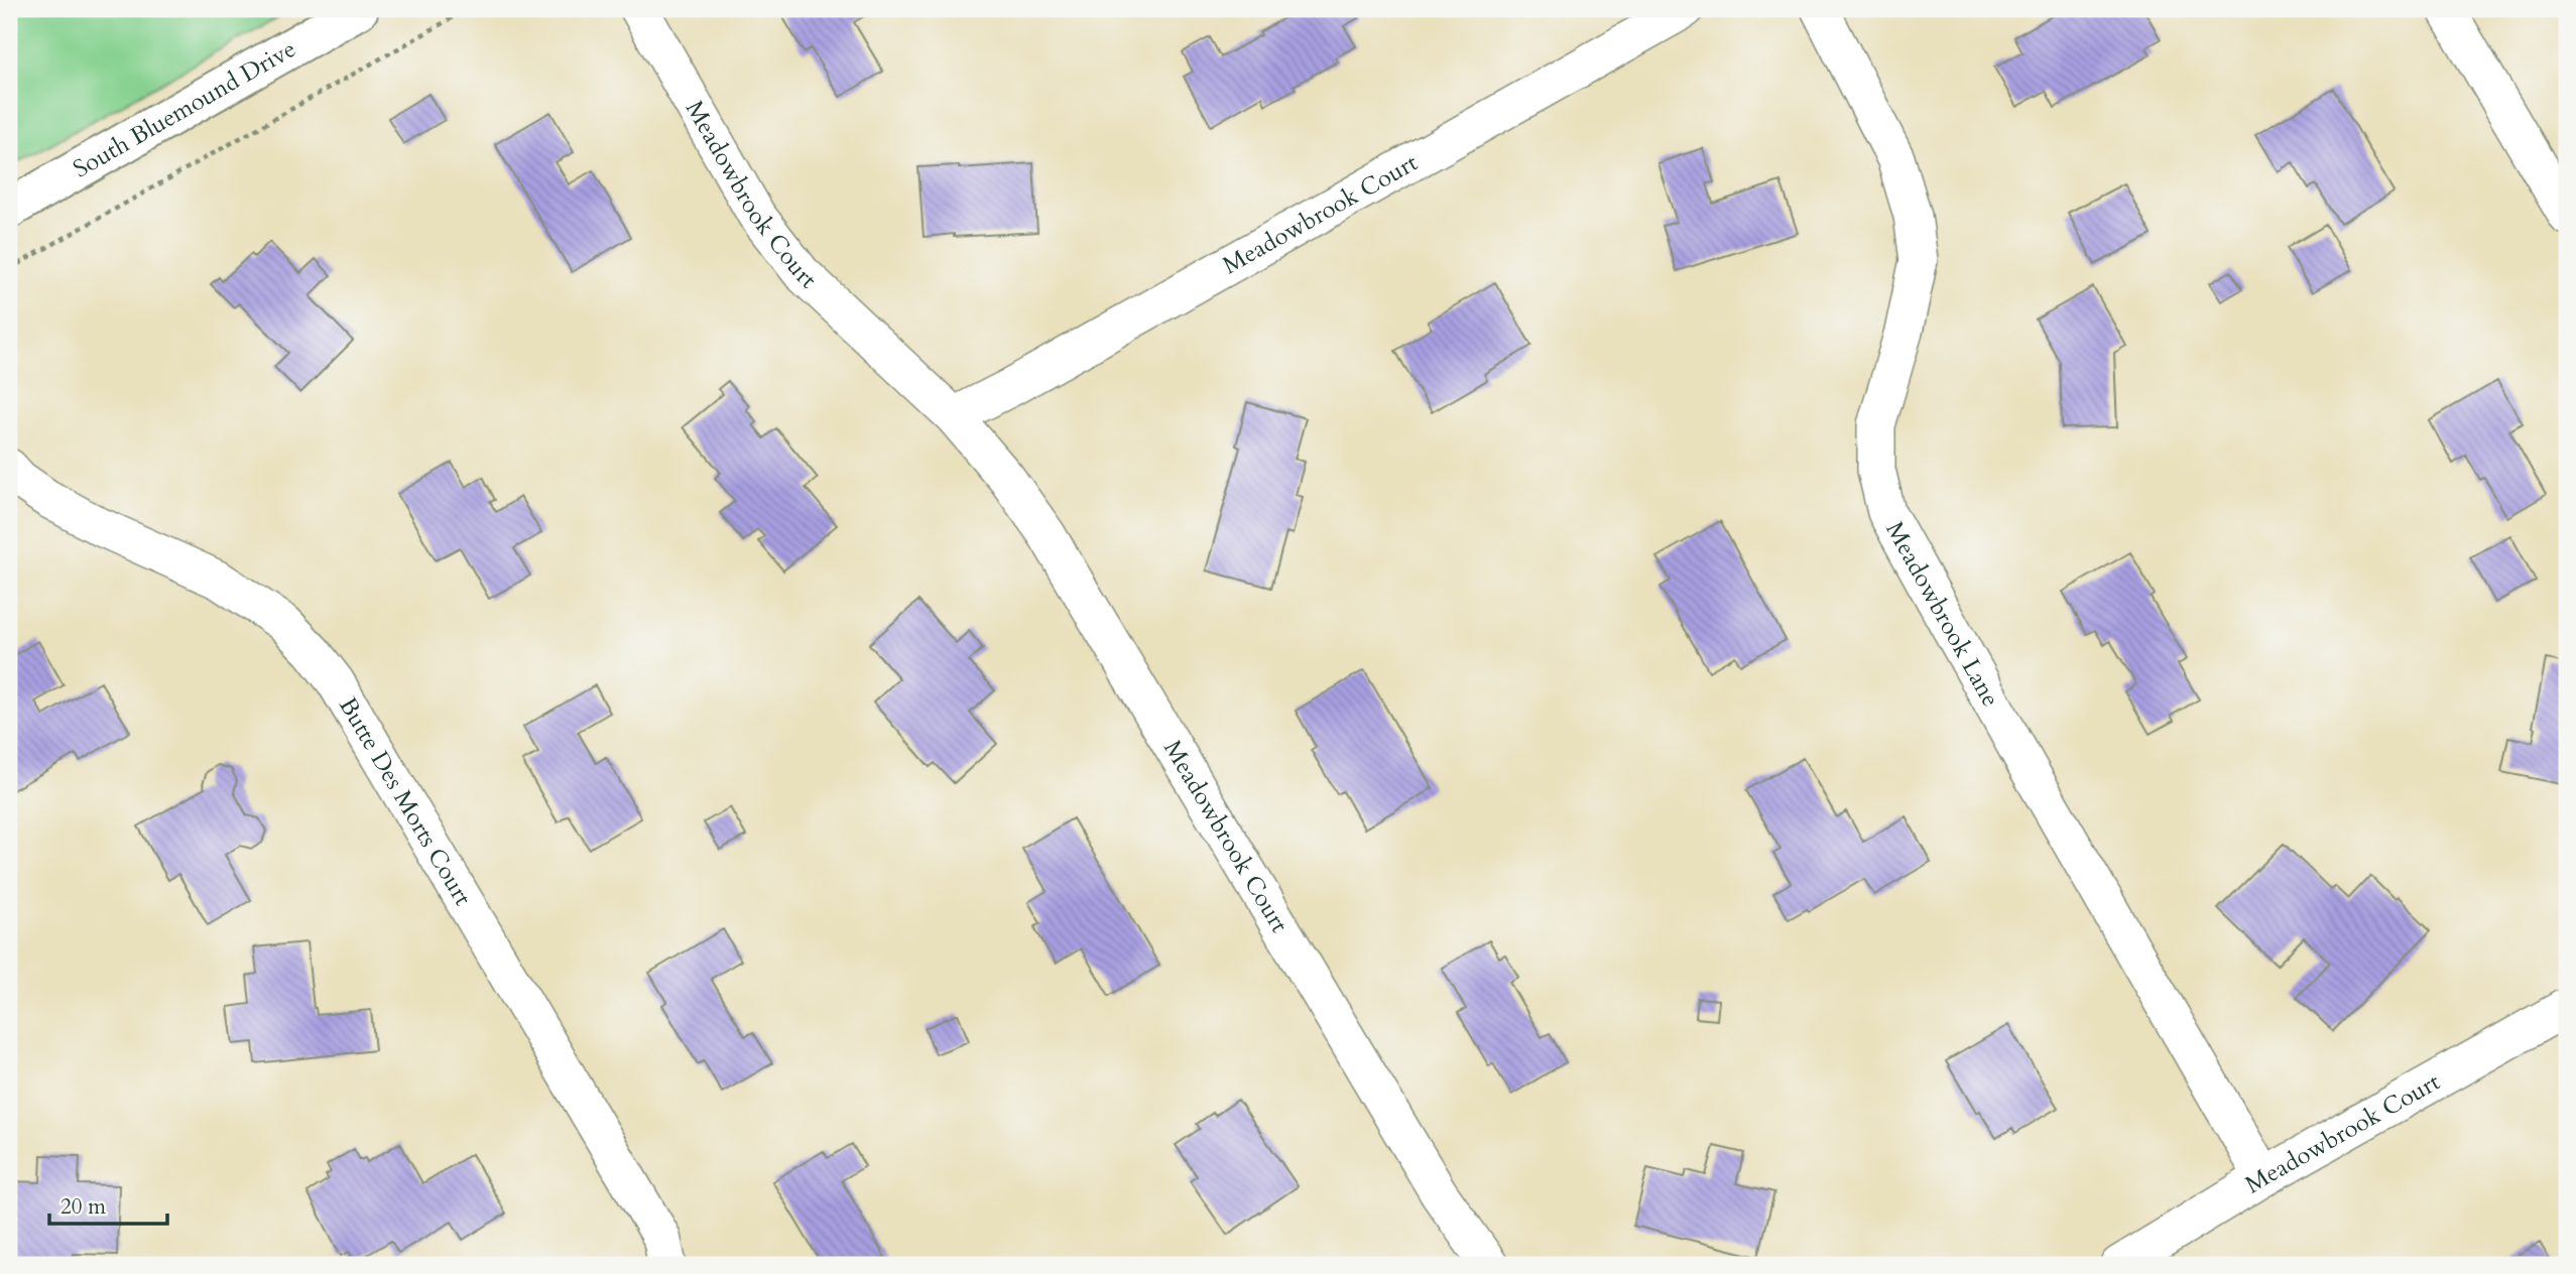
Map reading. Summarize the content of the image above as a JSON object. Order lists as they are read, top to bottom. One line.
{"streets":{"main road":["South Bluemound Drive"],"street":["Meadowbrook Court","Meadowbrook Lane","Butte Des Morts Court"]},"crossings":[["Meadowbrook Court","Meadowbrook Lane"]],"scale_bar":"20 m"}
